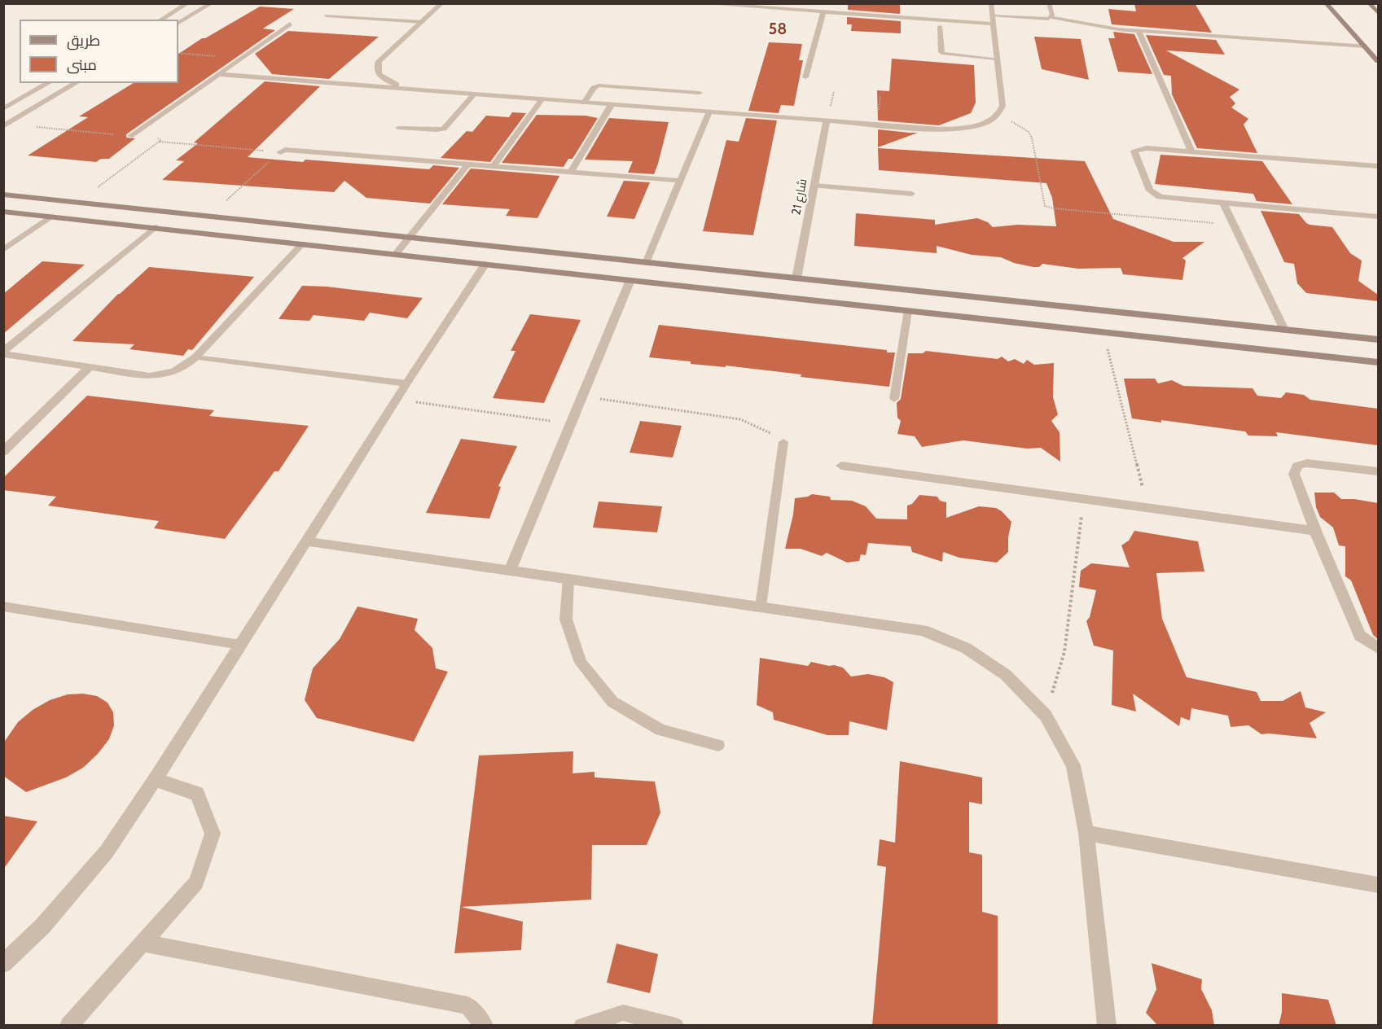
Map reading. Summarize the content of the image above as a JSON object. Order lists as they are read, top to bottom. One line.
{"streets":{"street":["شارع 21"]},"districts":["58"],"legend":["طريق","مبنى"]}
